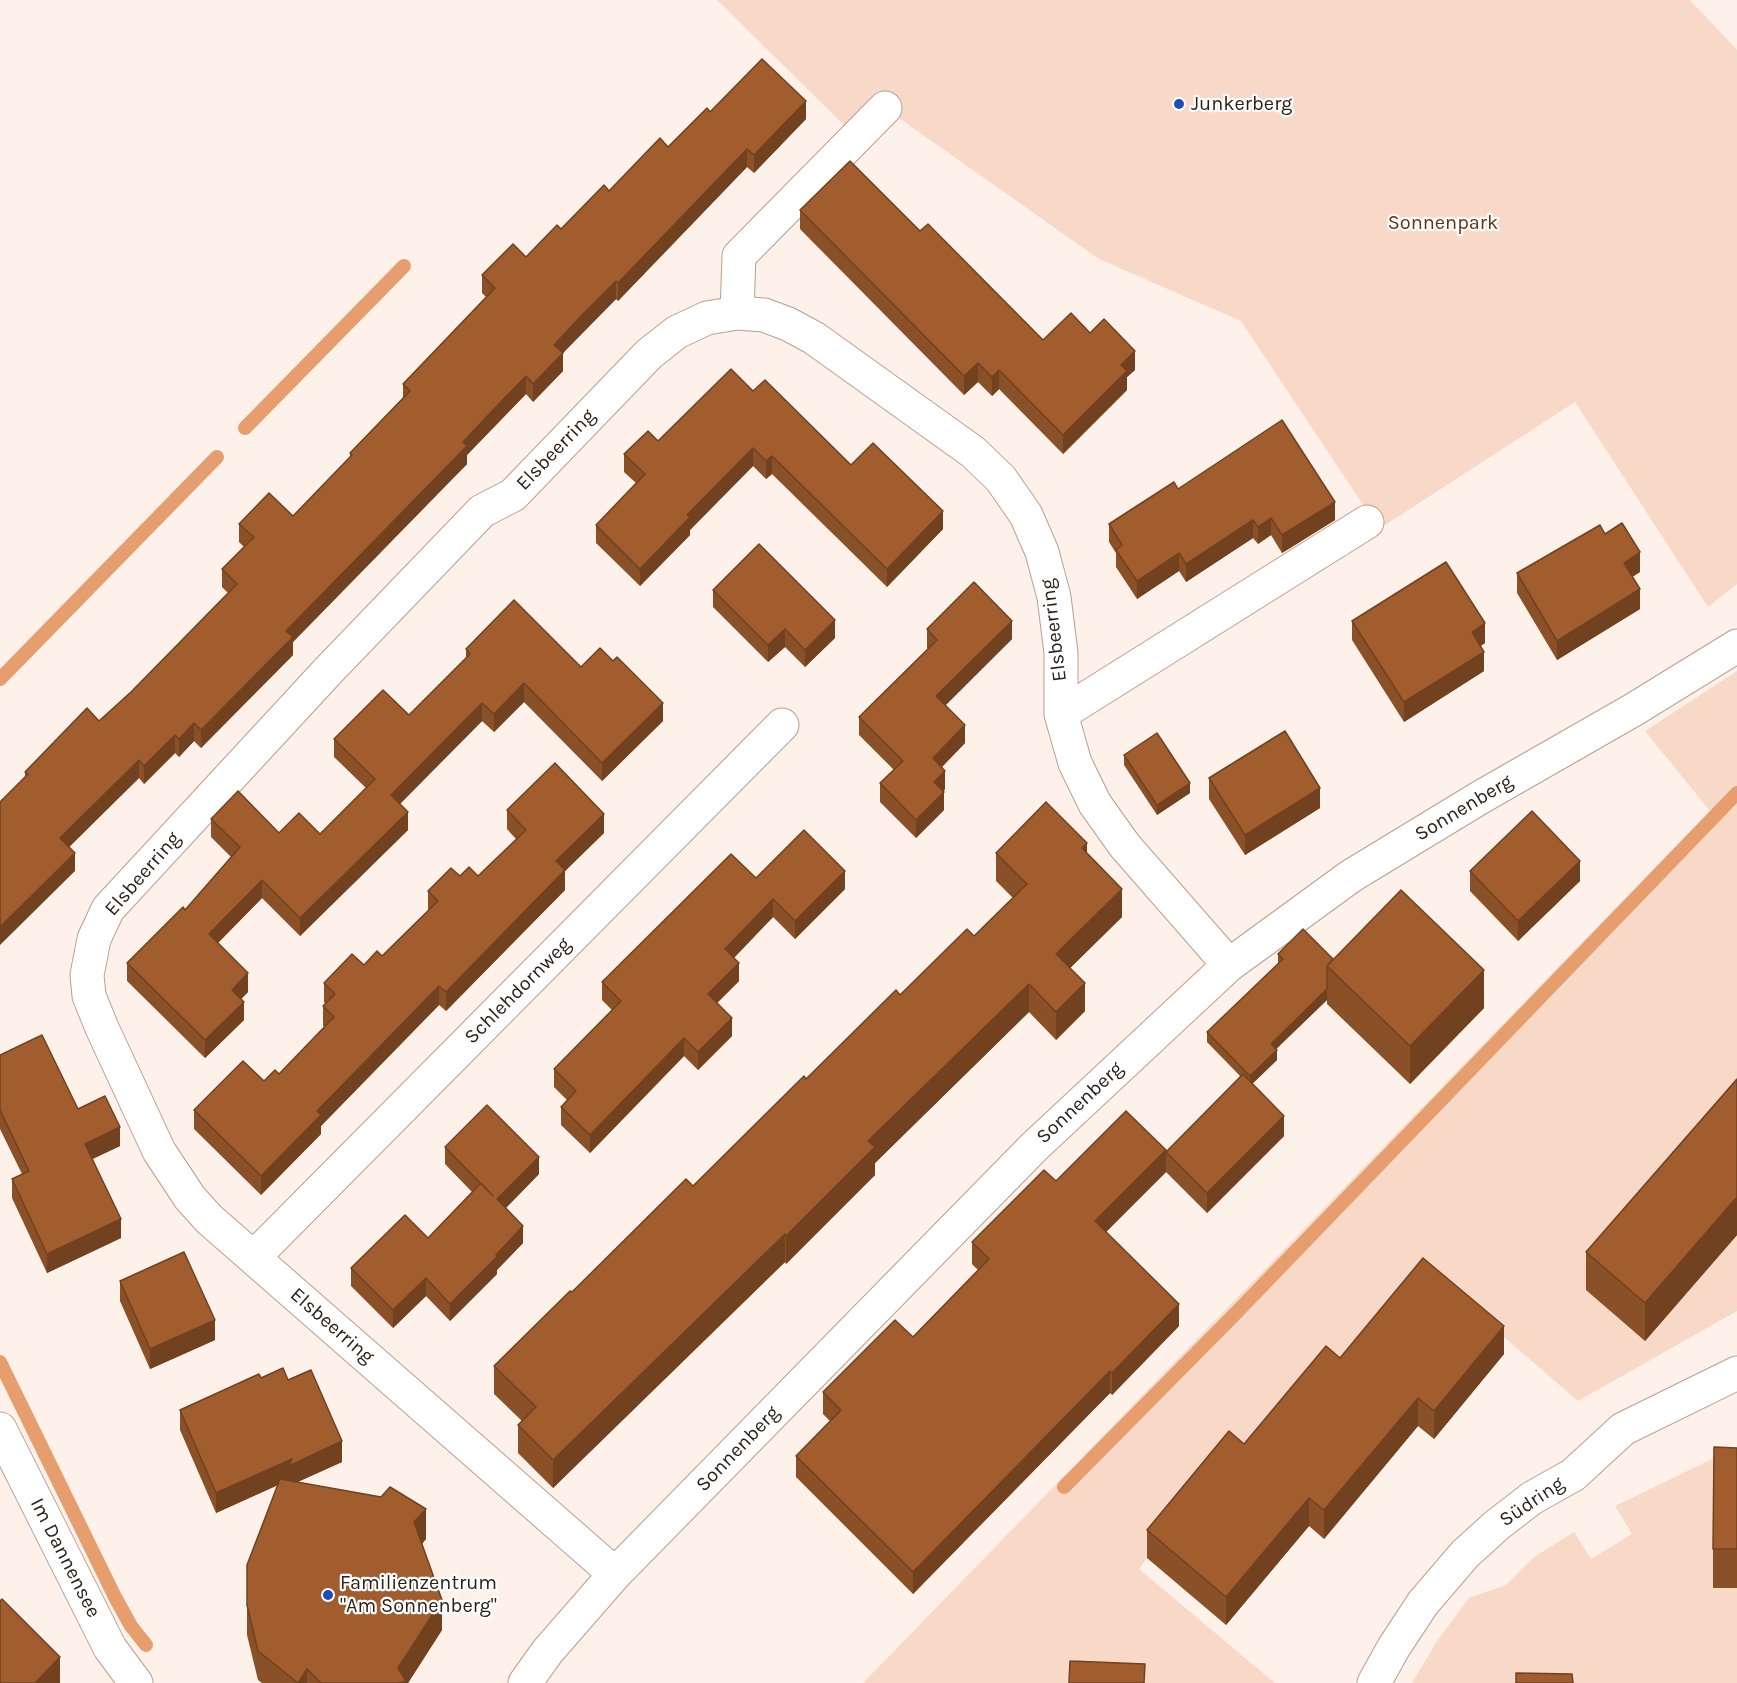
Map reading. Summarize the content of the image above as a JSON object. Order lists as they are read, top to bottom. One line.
{"streets":{"street":["Elsbeerring","Sonnenberg","Schlehdornweg","Südring","Im Dannensee"]},"crossings":[["Elsbeerring","Sonnenberg"],["Elsbeerring","Schlehdornweg"]],"parks":["Sonnenpark"],"places":["Junkerberg","Familienzentrum \"Am Sonnenberg\""]}
